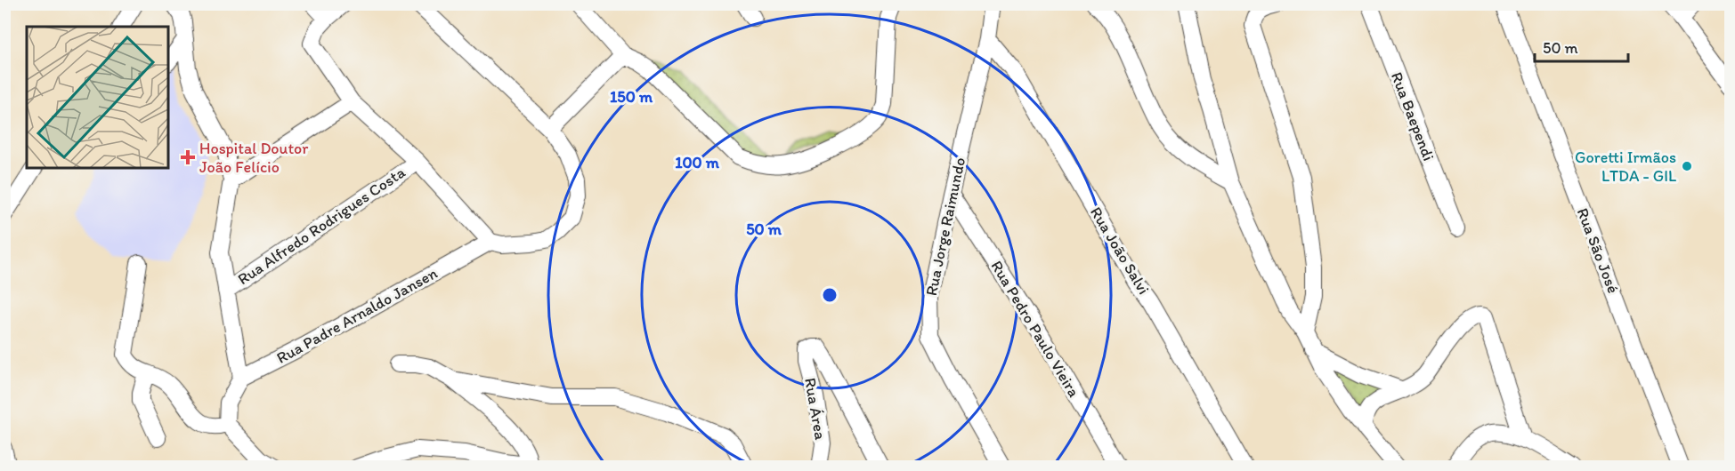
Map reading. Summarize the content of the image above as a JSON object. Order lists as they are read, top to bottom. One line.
{"streets":{"street":["Rua Baependi","Rua Alfredo Rodrigues Costa","Rua Jorge Raimundo","Rua João Salvi","Rua São José","Rua Padre Arnaldo Jansen","Rua Pedro Paulo Vieira","Rua Área"]},"crossings":[["Rua Jorge Raimundo","Rua João Salvi"],["Rua Jorge Raimundo","Rua Pedro Paulo Vieira"]],"places":{"health":["Hospital Doutor João Felício"],"other":["Goretti Irmãos LTDA - GIL"]},"scale_bar":"50 m","rings":["150 m","100 m","50 m"]}
